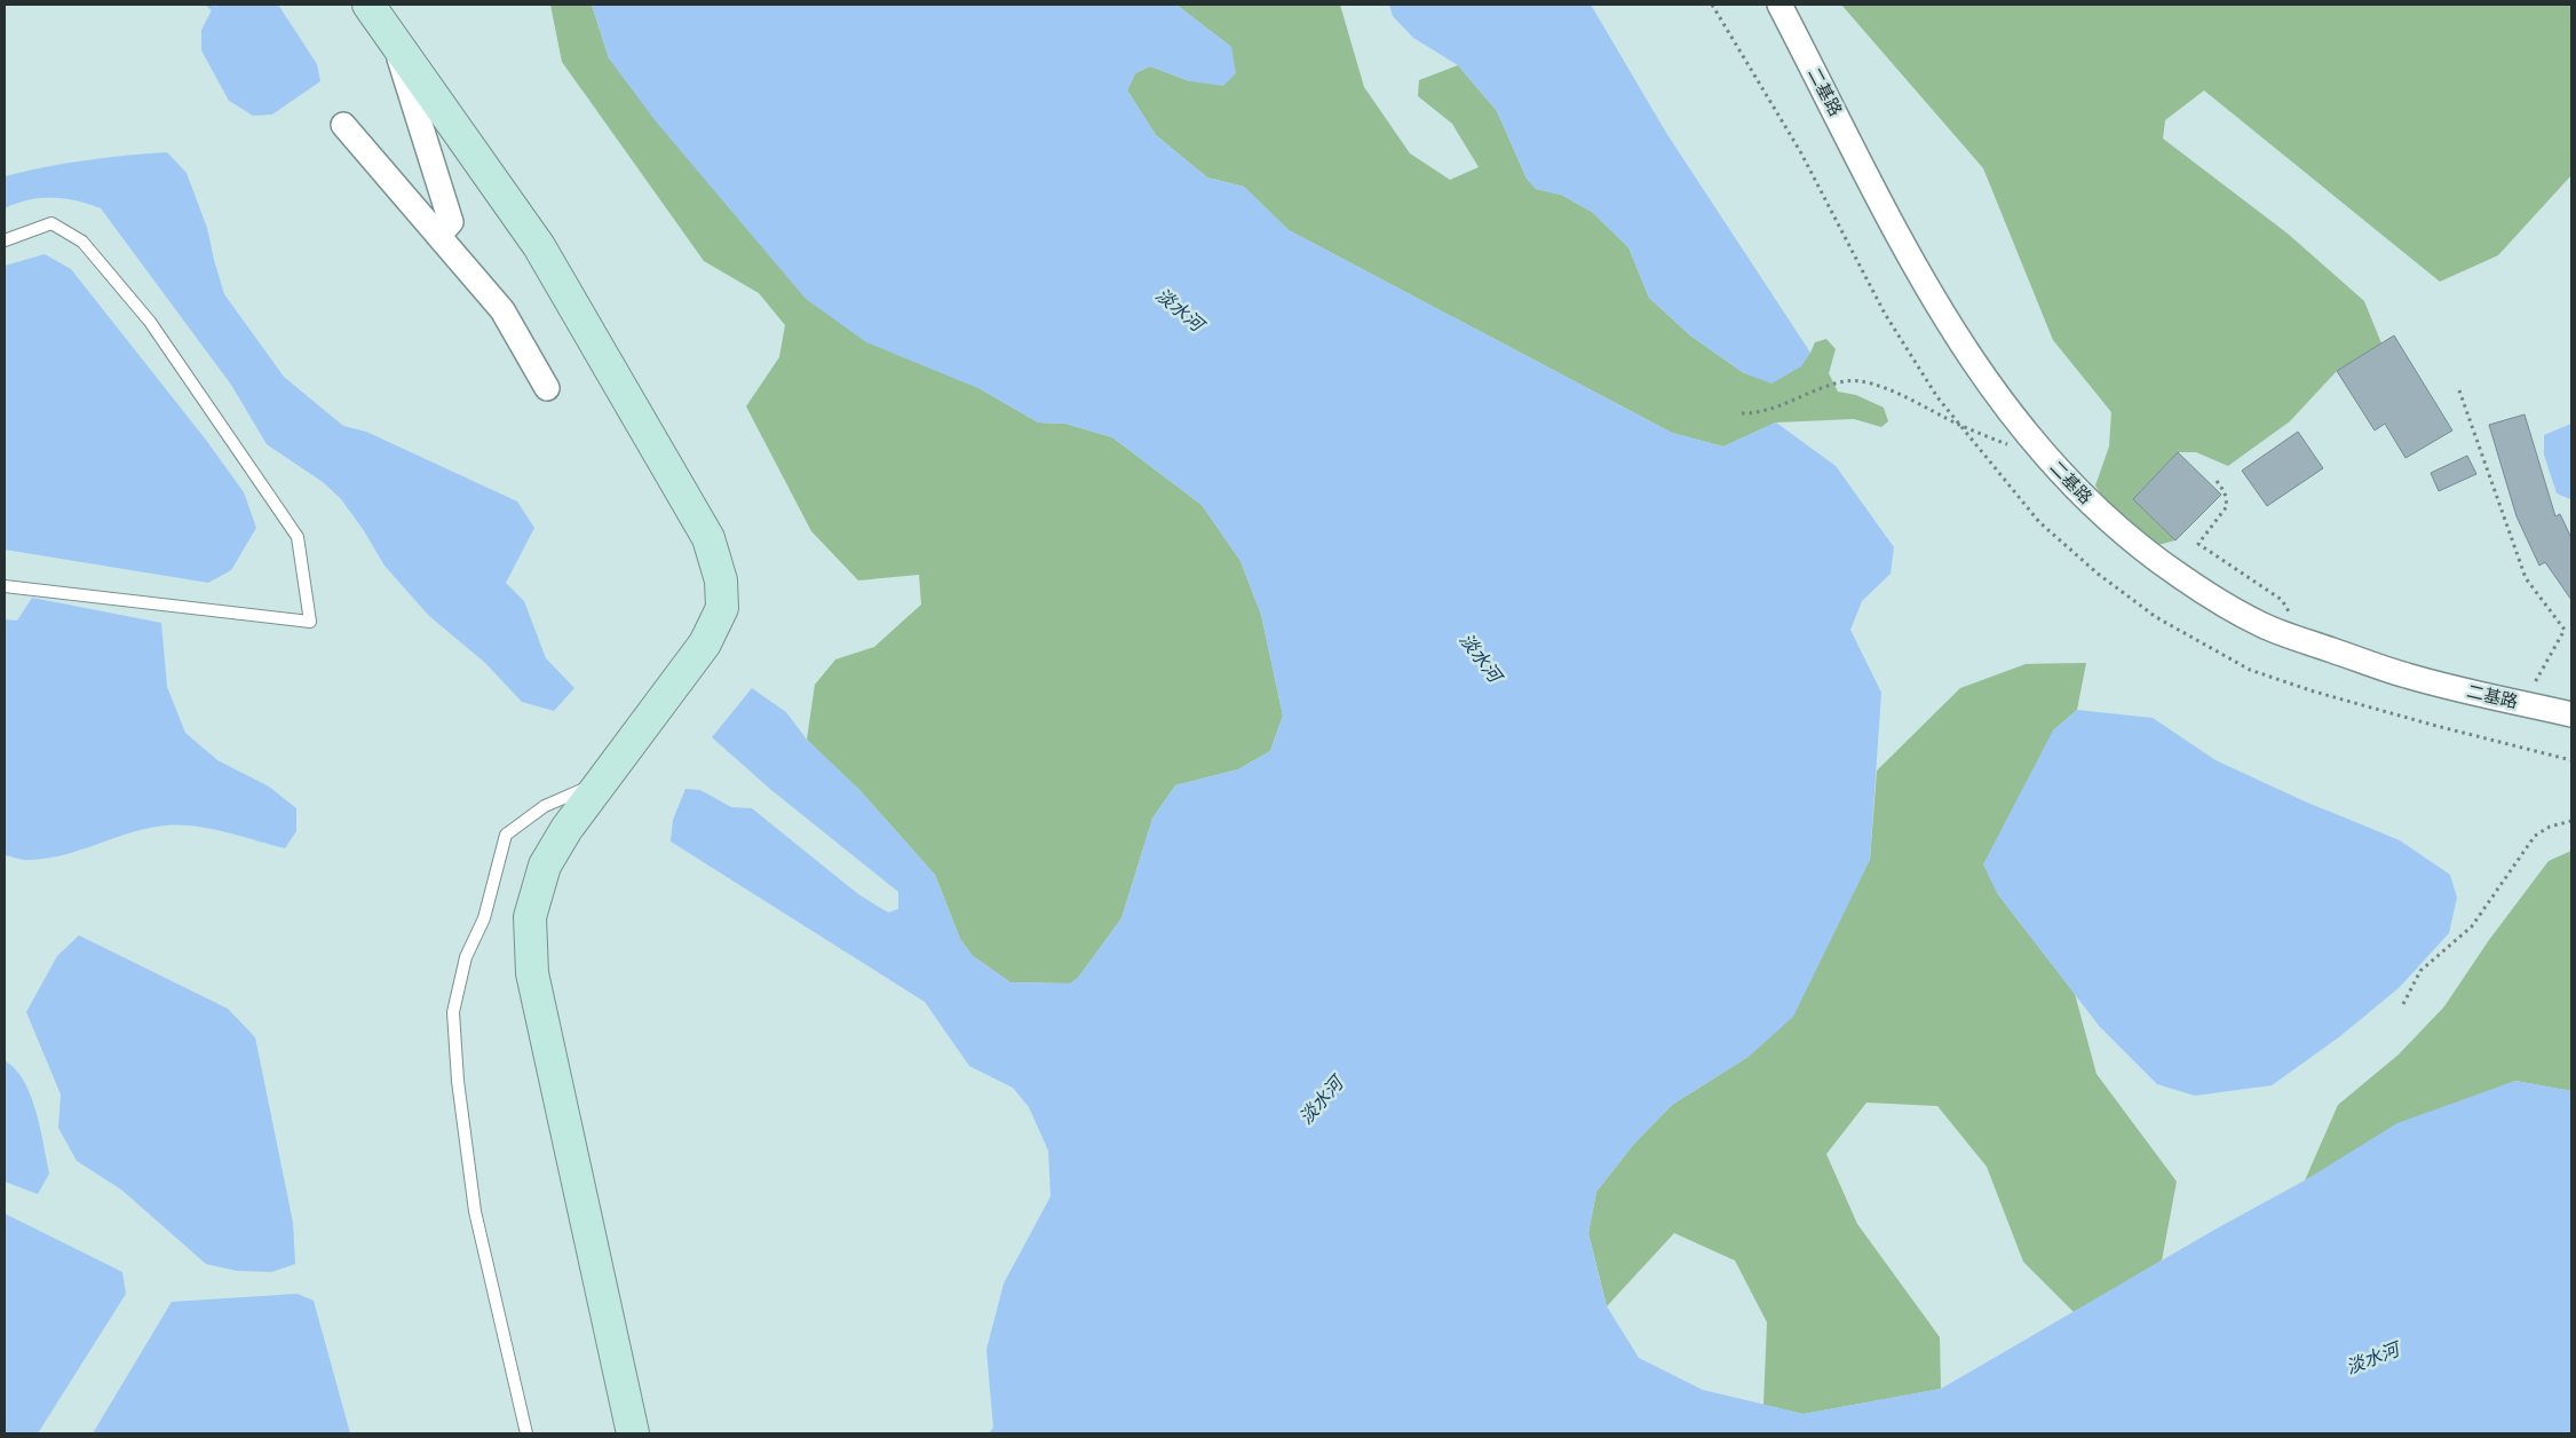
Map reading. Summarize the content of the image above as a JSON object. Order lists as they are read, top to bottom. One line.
{"streets":{"street":["二基路"]},"water":["淡水河"]}
